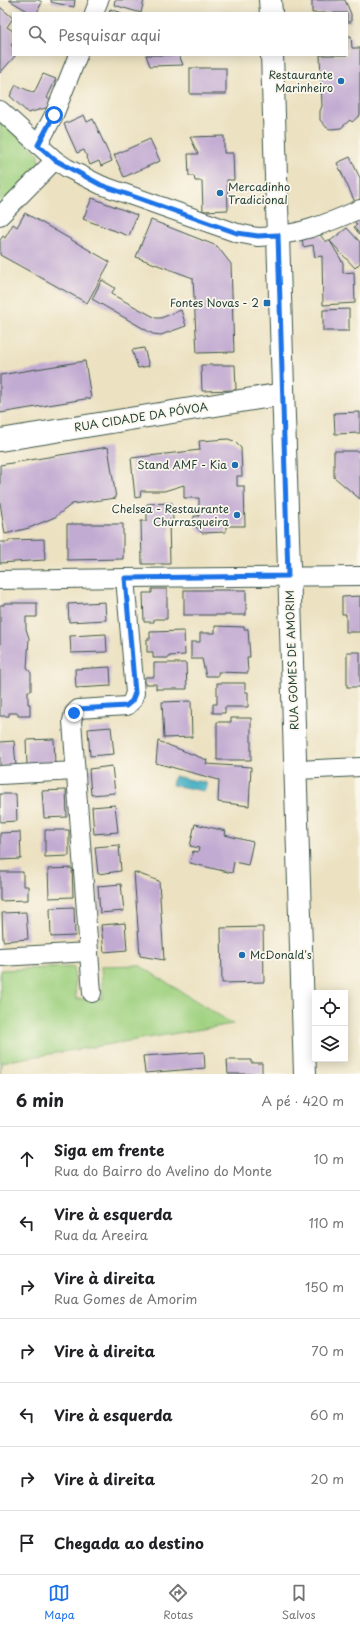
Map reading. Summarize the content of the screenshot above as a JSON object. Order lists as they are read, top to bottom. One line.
{"streets":{"main road":["RUA CIDADE DA PÓVOA","RUA GOMES DE AMORIM"]},"crossings":[["RUA CIDADE DA PÓVOA","RUA GOMES DE AMORIM"]],"places":{"other":["Restaurante Marinheiro","Mercadinho Tradicional","Stand AMF - Kia","Chelsea - Restaurante Churrasqueira","McDonald's"],"transit":["Fontes Novas - 2"]},"page":{"search":"Pesquisar aqui","heading":["6 min","A pé · 420 m"],"list":[["Siga em frente","Rua do Bairro do Avelino do Monte","10 m"],["Vire à esquerda","Rua da Areeira","110 m"],["Vire à direita","Rua Gomes de Amorim","150 m"],["Vire à direita","70 m"],["Vire à esquerda","60 m"],["Vire à direita","20 m"],"Chegada ao destino"],"nav":["Mapa","Rotas","Salvos"]}}
